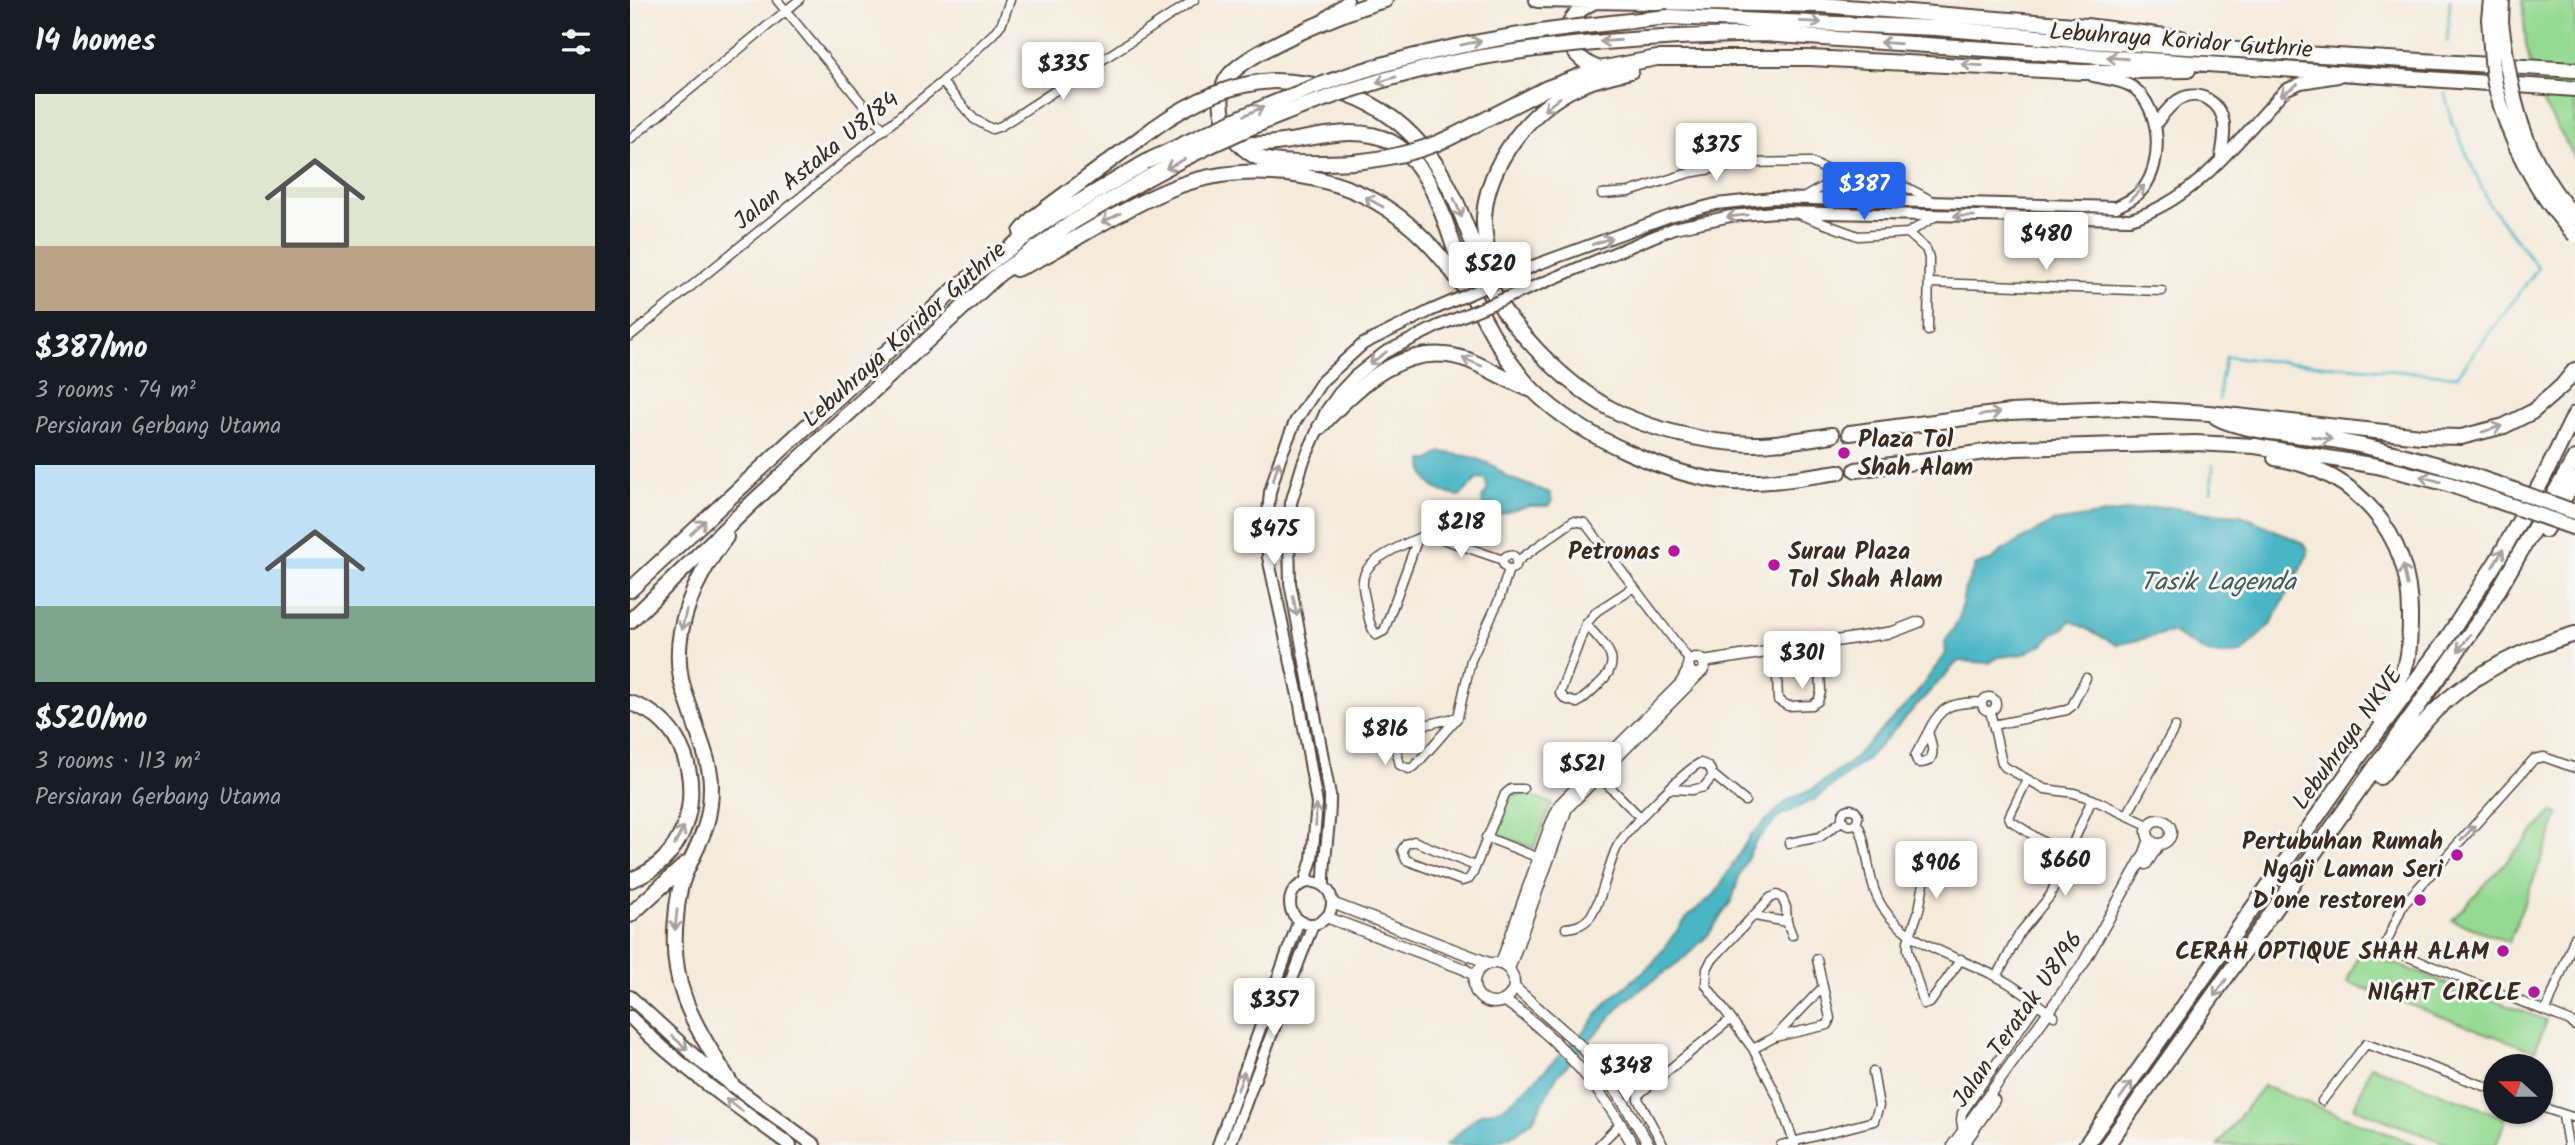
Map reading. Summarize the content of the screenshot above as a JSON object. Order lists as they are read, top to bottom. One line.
{"streets":{"highway":["Lebuhraya Koridor Guthrie","Lebuhraya NKVE"],"street":["Jalan Astaka U8/84","Jalan Teratak U8/96"]},"water":["Tasik Lagenda"],"places":["Plaza Tol Shah Alam","Petronas","Surau Plaza Tol Shah Alam","Pertubuhan Rumah Ngaji Laman Seri","D'one restoren","CERAH OPTIQUE SHAH ALAM","NIGHT CIRCLE"],"north":"left","page":{"heading":"14 homes","price":["$335","$375","$387","$480","$520","$218","$475","$301","$816","$521","$660","$906","$357","$348"],"list":[{"name":"$387/mo","note":"3 rooms · 74 m² · Persiaran Gerbang Utama"},{"name":"$520/mo","note":"3 rooms · 113 m² · Persiaran Gerbang Utama"}]}}
